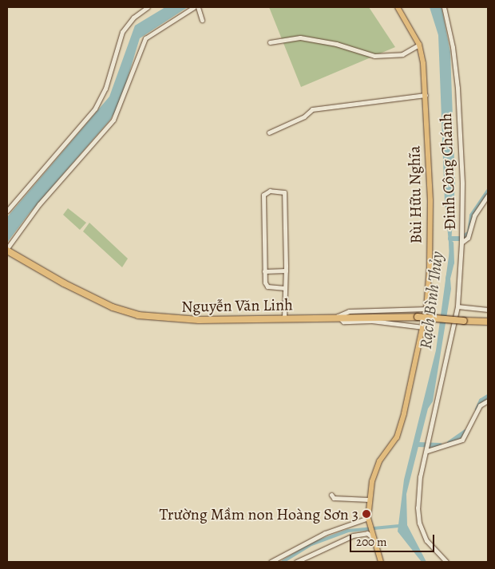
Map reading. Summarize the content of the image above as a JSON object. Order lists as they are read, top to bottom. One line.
{"streets":{"highway":["Nguyễn Văn Linh"],"main road":["Bùi Hữu Nghĩa"],"street":["Đinh Công Chánh"]},"water":["Rạch Bình Thủy"],"places":["Trường Mầm non Hoàng Sơn 3"],"scale_bar":"200 m"}
